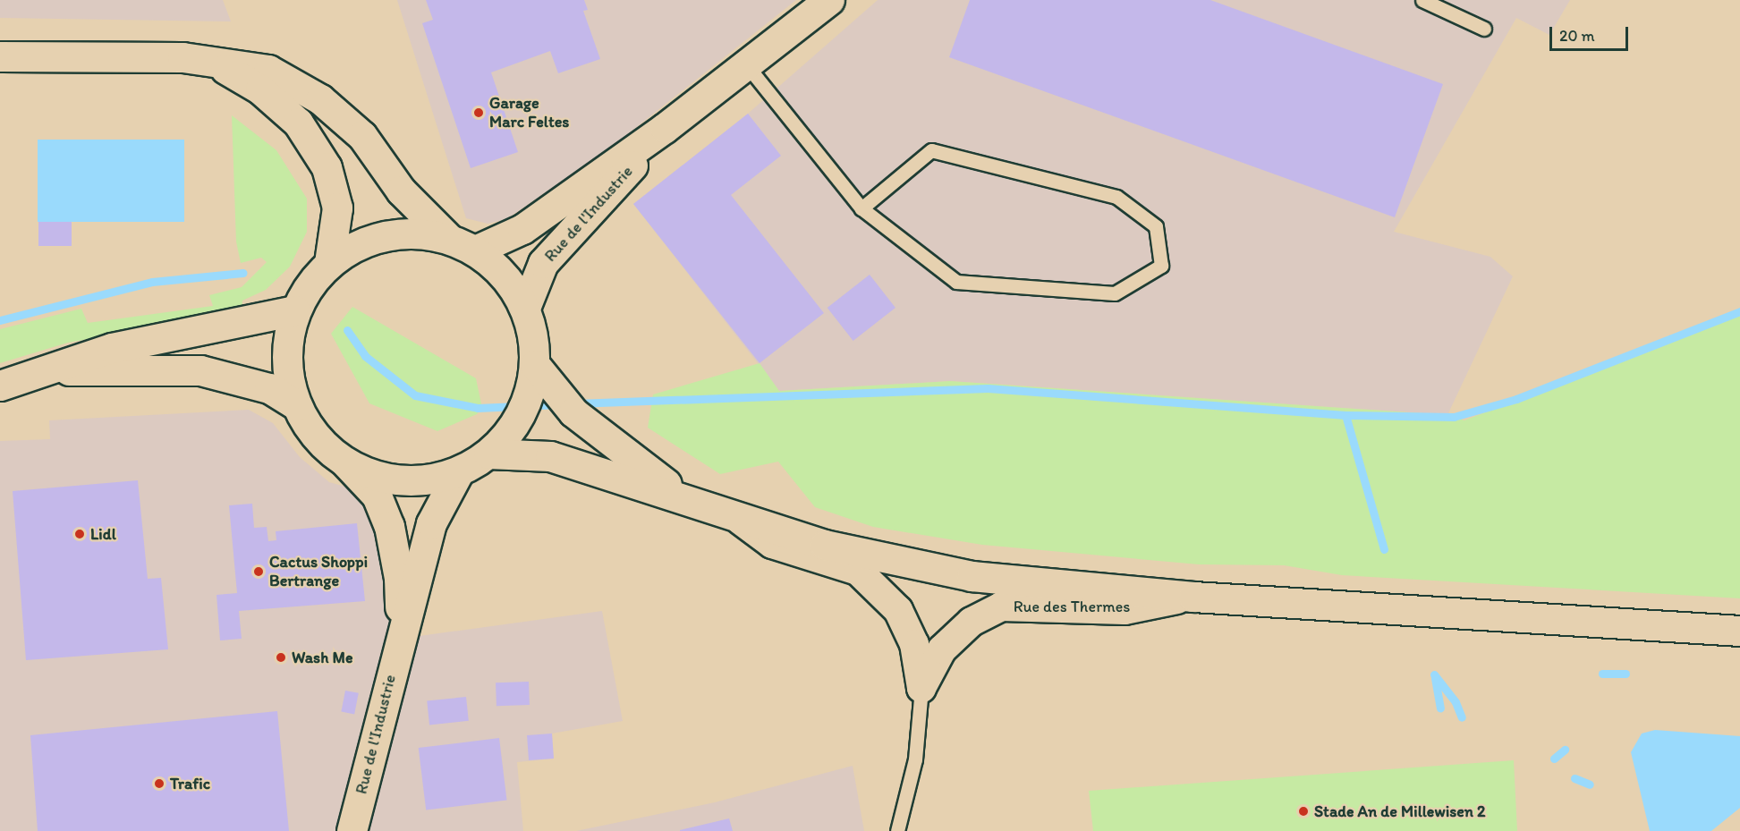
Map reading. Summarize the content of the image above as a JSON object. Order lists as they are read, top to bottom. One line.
{"streets":{"main road":["Rue de l'Industrie"],"street":["Rue des Thermes"]},"places":["Garage Marc Feltes","Lidl","Cactus Shoppi Bertrange","Wash Me","Trafic","Stade An de Millewisen 2"],"scale_bar":"20 m"}
